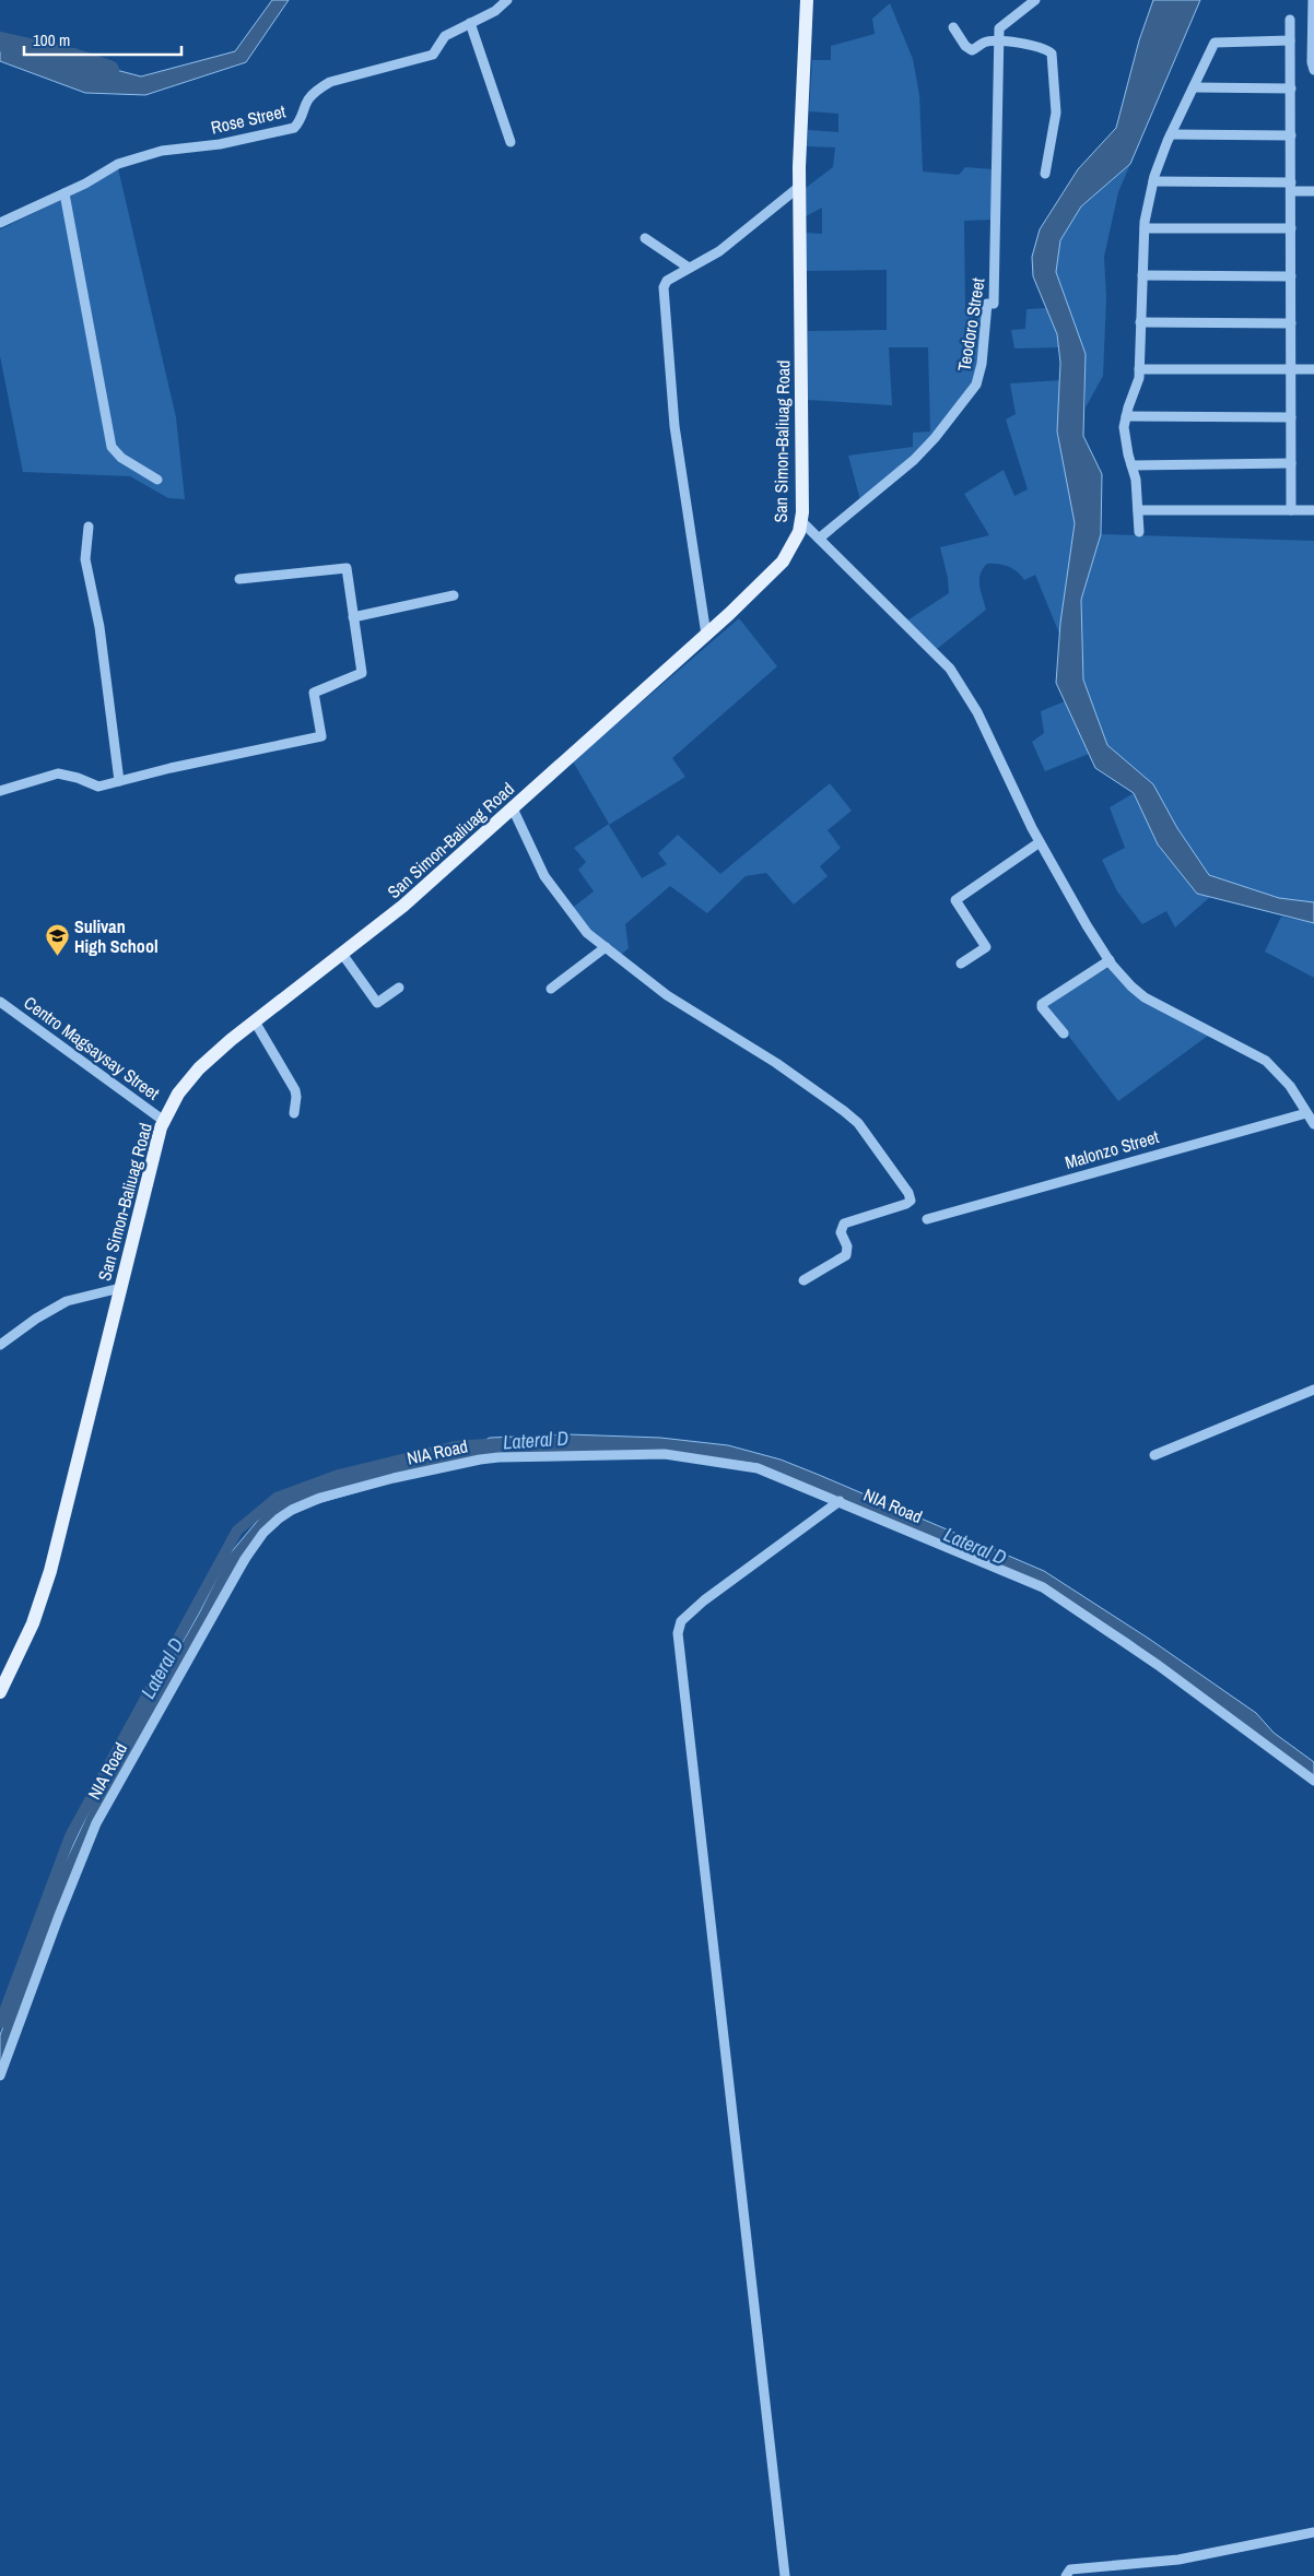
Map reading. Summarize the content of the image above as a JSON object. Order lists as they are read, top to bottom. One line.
{"streets":{"main road":["San Simon-Baliuag Road"],"street":["Rose Street","Teodoro Street","Centro Magsaysay Street","Malonzo Street","NIA Road"]},"crossings":[["San Simon-Baliuag Road","Centro Magsaysay Street"]],"water":["Lateral D"],"places":{"school or university":["Sulivan High School"]},"scale_bar":"100 m"}
